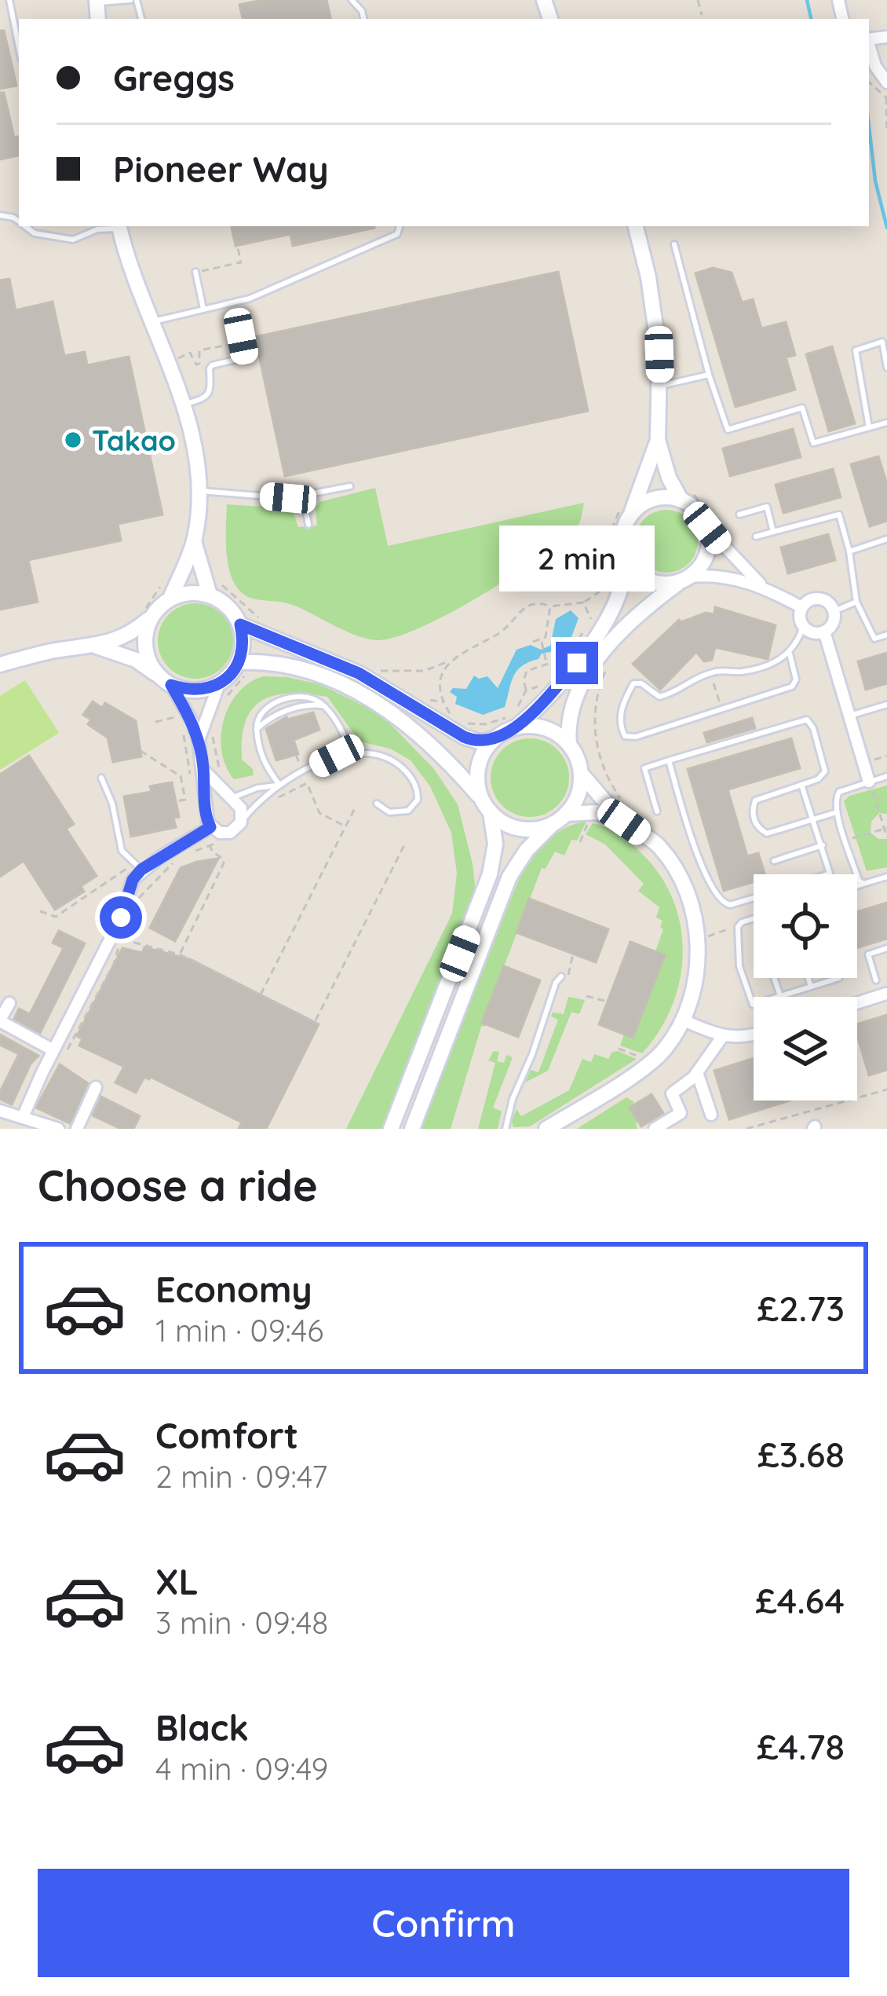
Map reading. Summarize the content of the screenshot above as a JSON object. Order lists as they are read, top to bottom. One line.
{"places":["Takao"],"page":{"banner":["Greggs","Pioneer Way"],"bubble":"2 min","heading":"Choose a ride","list":[{"name":"Economy","note":"1 min · 09:46","value":"£2.73"},{"name":"Comfort","note":"2 min · 09:47","value":"£3.68"},{"name":"XL","note":"3 min · 09:48","value":"£4.64"},{"name":"Black","note":"4 min · 09:49","value":"£4.78"}],"buttons":"Confirm"}}
